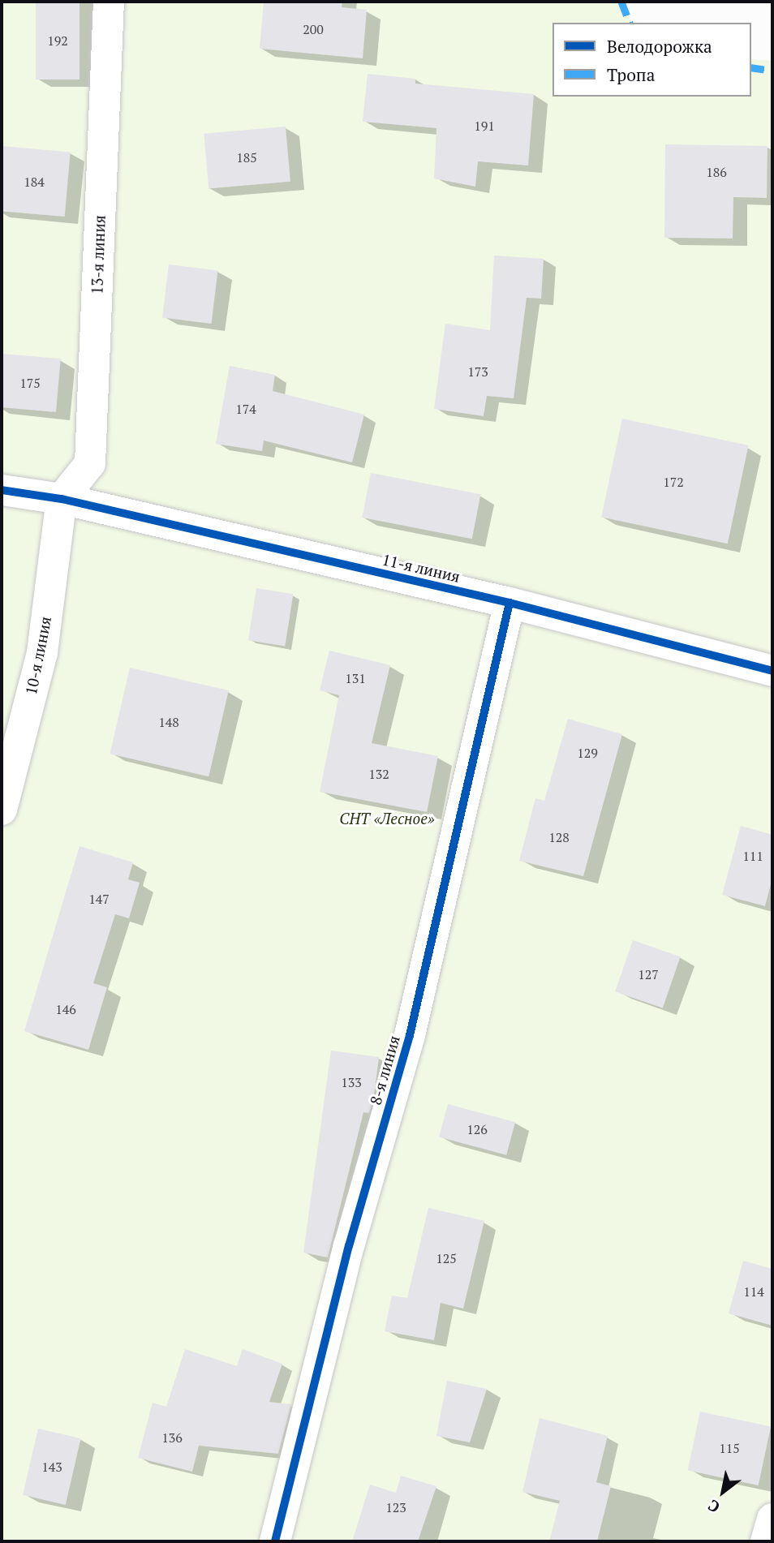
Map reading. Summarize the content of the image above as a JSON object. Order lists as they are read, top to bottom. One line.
{"streets":{"street":["13-я линия","11-я линия","10-я линия","8-я линия"]},"crossings":[["13-я линия","11-я линия"],["13-я линия","10-я линия"],["11-я линия","10-я линия"],["11-я линия","8-я линия"]],"parks":["СНТ «Лесное»"],"house_numbers":["200","192","191","185","186","184","173","175","174","172","131","148","129","132","128","111","147","127","146","133","126","125","114","136","115","143","123"],"legend":["Велодорожка","Тропа"],"north":"bottom left"}
